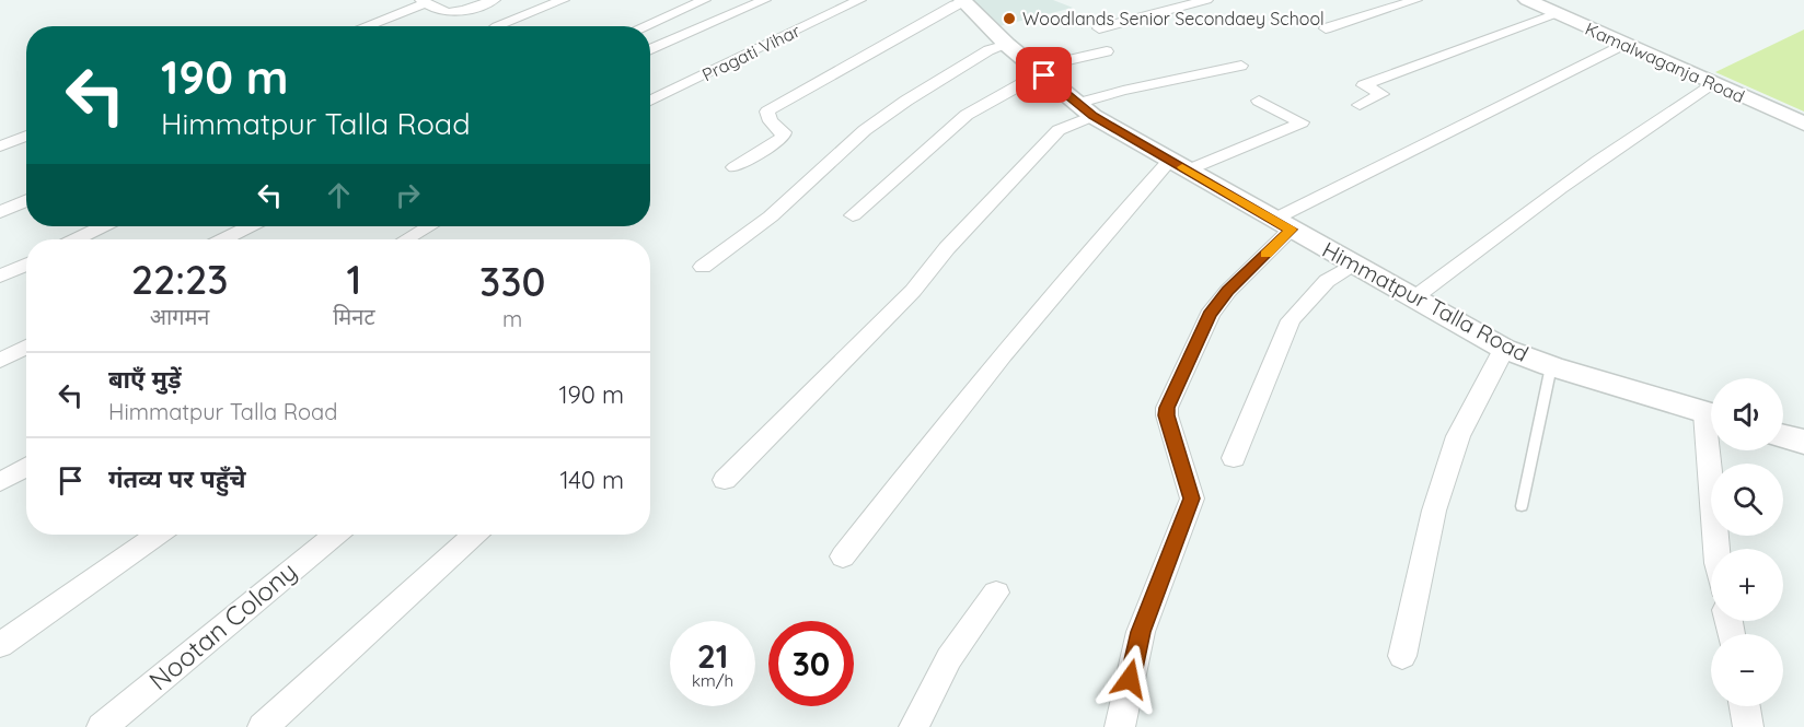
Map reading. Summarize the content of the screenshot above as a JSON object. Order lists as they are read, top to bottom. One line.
{"streets":{"street":["Pragati Vihar","Kamalwaganja Road","Himmatpur Talla Road","Nootan Colony"]},"places":["Woodlands Senior Secondaey School"],"page":{"turn":["190 m","Himmatpur Talla Road"],"eta":["22:23","आगमन","1","मिनट","330","m"],"list":[{"name":"बाएँ मुड़ें","note":"Himmatpur Talla Road","value":"190 m"},{"name":"गंतव्य पर पहुँचे","value":"140 m"}],"map_buttons":["+","−"],"speed":"21 km/h","limit":"30"}}
